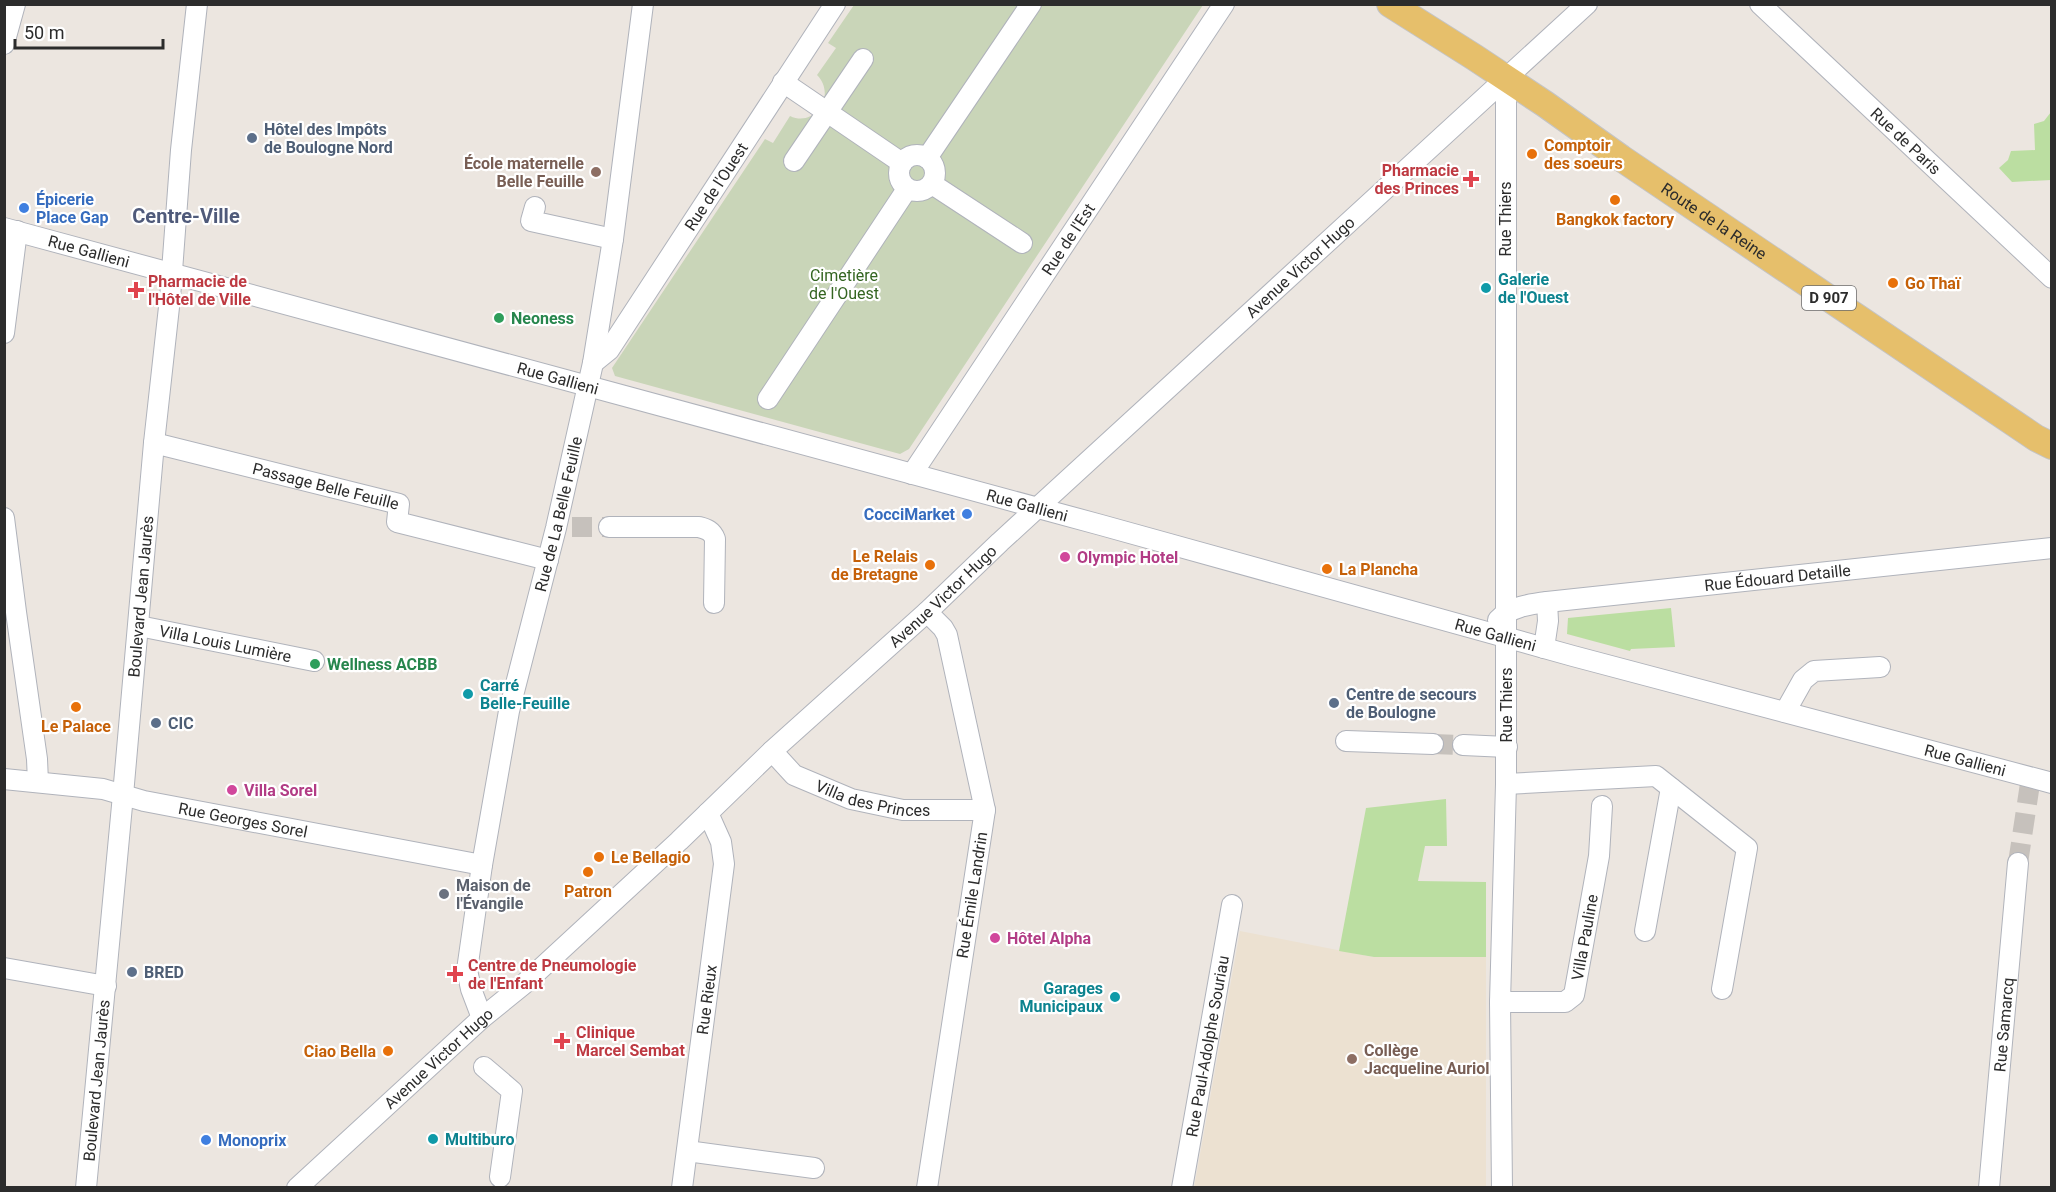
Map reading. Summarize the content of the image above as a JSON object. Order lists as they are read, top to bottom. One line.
{"streets":{"main road":["Route de la Reine","D 907"],"street":["Rue de Paris","Rue de l'Ouest","Rue Thiers","Rue de l'Est","Rue Gallieni","Avenue Victor Hugo","Passage Belle Feuille","Rue de La Belle Feuille","Rue Édouard Detaille","Boulevard Jean Jaurès","Villa Louis Lumière","Villa des Princes","Rue Georges Sorel","Rue Émile Landrin","Villa Pauline","Rue Rieux","Rue Samarcq","Rue Paul-Adolphe Souriau"]},"crossings":[["Rue de l'Ouest","Rue de La Belle Feuille"],["Rue Thiers","Route de la Reine"],["Rue Thiers","Rue Gallieni"],["Rue Thiers","Avenue Victor Hugo"],["Rue Thiers","Rue Édouard Detaille"],["Rue Thiers","Villa Pauline"],["Route de la Reine","Avenue Victor Hugo"],["Rue de l'Est","Rue Gallieni"],["Rue Gallieni","Avenue Victor Hugo"],["Rue Gallieni","Rue de La Belle Feuille"],["Rue Gallieni","Boulevard Jean Jaurès"],["Avenue Victor Hugo","Rue de La Belle Feuille"],["Avenue Victor Hugo","Villa des Princes"],["Avenue Victor Hugo","Rue Émile Landrin"],["Avenue Victor Hugo","Rue Rieux"],["Passage Belle Feuille","Rue de La Belle Feuille"],["Passage Belle Feuille","Boulevard Jean Jaurès"],["Rue de La Belle Feuille","Rue Georges Sorel"],["Boulevard Jean Jaurès","Villa Louis Lumière"],["Boulevard Jean Jaurès","Rue Georges Sorel"],["Villa des Princes","Rue Émile Landrin"]],"districts":["Centre-Ville"],"parks":["Cimetière de l'Ouest"],"places":{"other":["Hôtel des Impôts de Boulogne Nord","Comptoir des soeurs","École maternelle Belle Feuille","Bangkok factory","Épicerie Place Gap","Go Thaï","Galerie de l'Ouest","Neoness","CocciMarket","Olympic Hotel","Le Relais de Bretagne","La Plancha","Wellness ACBB","Carré Belle-Feuille","Centre de secours de Boulogne","Le Palace","CIC","Villa Sorel","Le Bellagio","Patron","Maison de l'Évangile","Hôtel Alpha","BRED","Garages Municipaux","Ciao Bella","Collège Jacqueline Auriol","Multiburo","Monoprix"],"health":["Pharmacie des Princes","Pharmacie de l'Hôtel de Ville","Centre de Pneumologie de l'Enfant","Clinique Marcel Sembat"]},"scale_bar":"50 m"}
